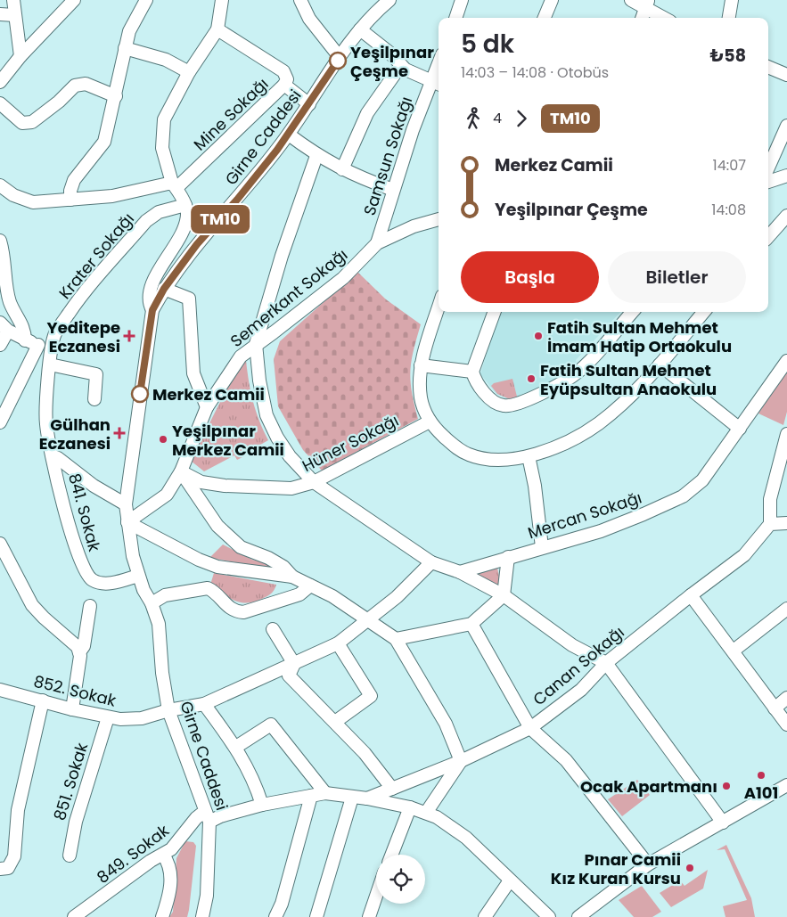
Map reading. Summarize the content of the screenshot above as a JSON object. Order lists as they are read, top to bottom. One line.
{"streets":{"street":["Mine Sokağı","Girne Caddesi","Samsun Sokağı","Krater Sokağı","Semerkant Sokağı","Hüner Sokağı","841. Sokak","Mercan Sokağı","Canan Sokağı","852. Sokak","851. Sokak","849. Sokak"]},"crossings":[["Mine Sokağı","Girne Caddesi"],["Girne Caddesi","Semerkant Sokağı"],["Girne Caddesi","841. Sokak"],["Girne Caddesi","852. Sokak"],["Girne Caddesi","849. Sokak"],["Samsun Sokağı","Semerkant Sokağı"],["Krater Sokağı","841. Sokak"],["Semerkant Sokağı","Hüner Sokağı"],["852. Sokak","851. Sokak"]],"places":{"other":["Yeşilpınar Çeşme","Fatih Sultan Mehmet İmam Hatip Ortaokulu","Fatih Sultan Mehmet Eyüpsultan Anaokulu","Merkez Camii","Yeşilpınar Merkez Camii","A101","Ocak Apartmanı","Pınar Camii Kız Kuran Kursu"],"health":["Yeditepe Eczanesi","Gülhan Eczanesi"]},"lines":["bus line TM10"],"page":{"on_map":"TM10","heading":["5 dk","14:03 – 14:08 · Otobüs","₺58"],"legs":["4","TM10"],"list":[{"name":"Merkez Camii","value":"14:07"},{"name":"Yeşilpınar Çeşme","value":"14:08"}],"buttons":["Başla","Biletler"]}}
